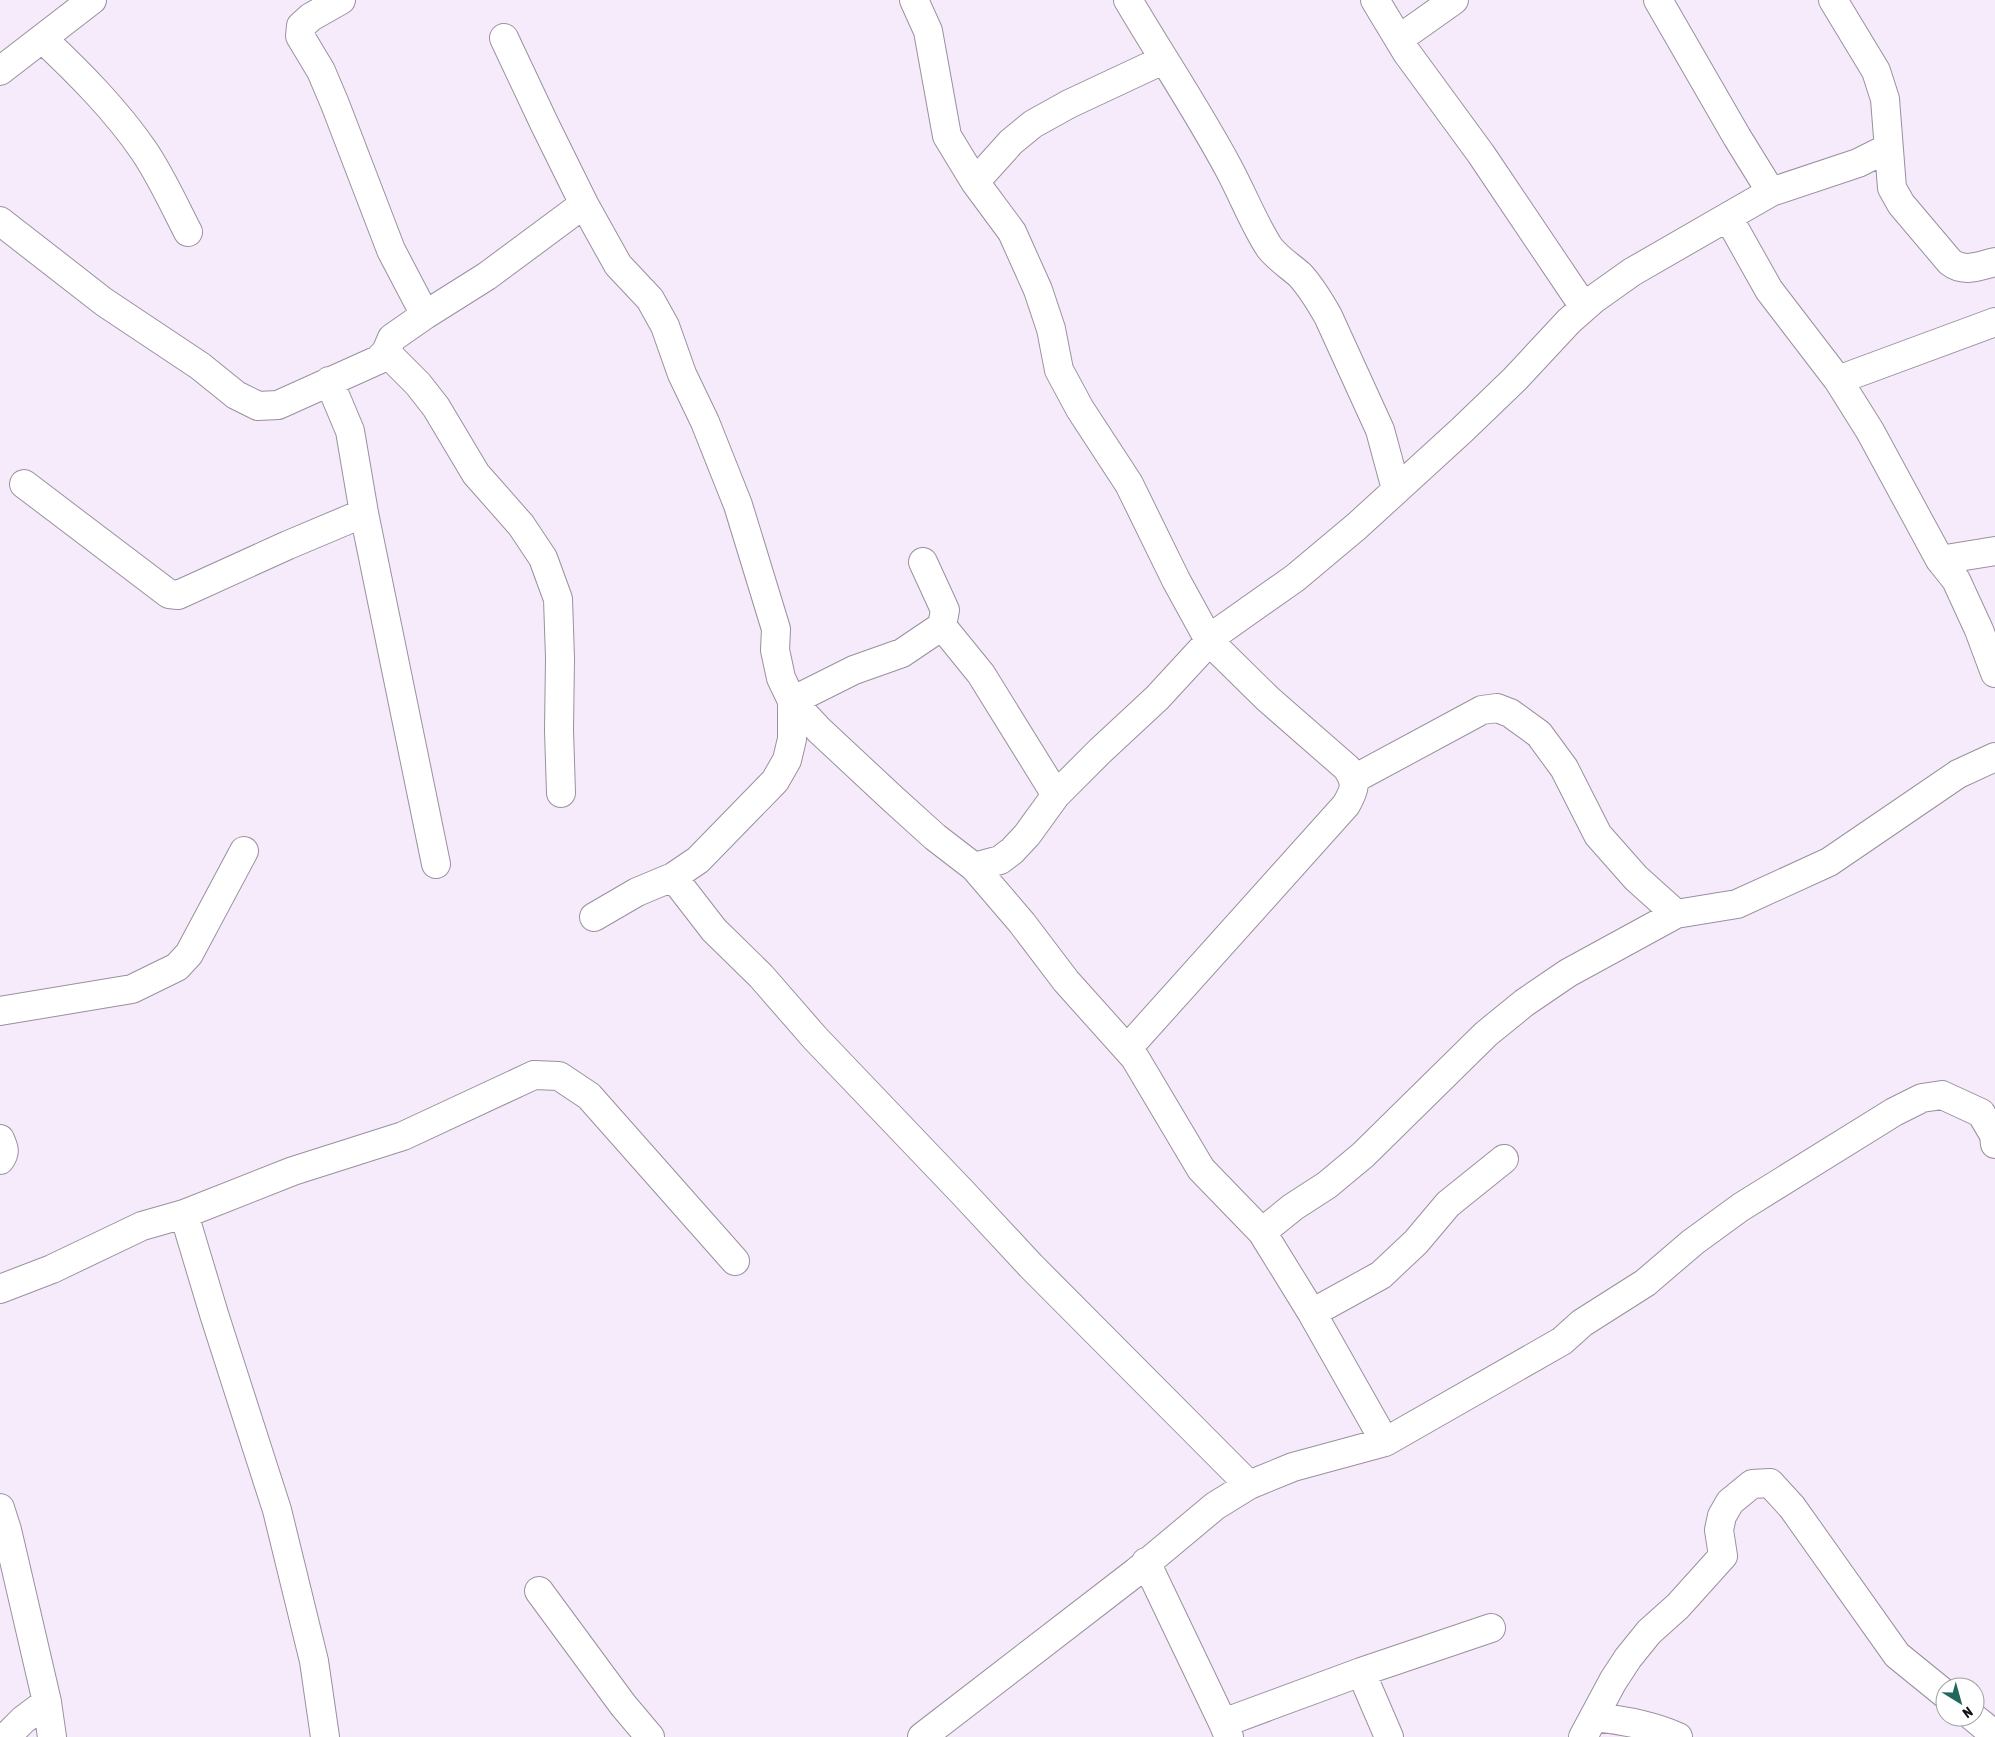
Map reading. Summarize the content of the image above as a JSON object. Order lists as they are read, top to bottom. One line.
{"north":"bottom right"}
